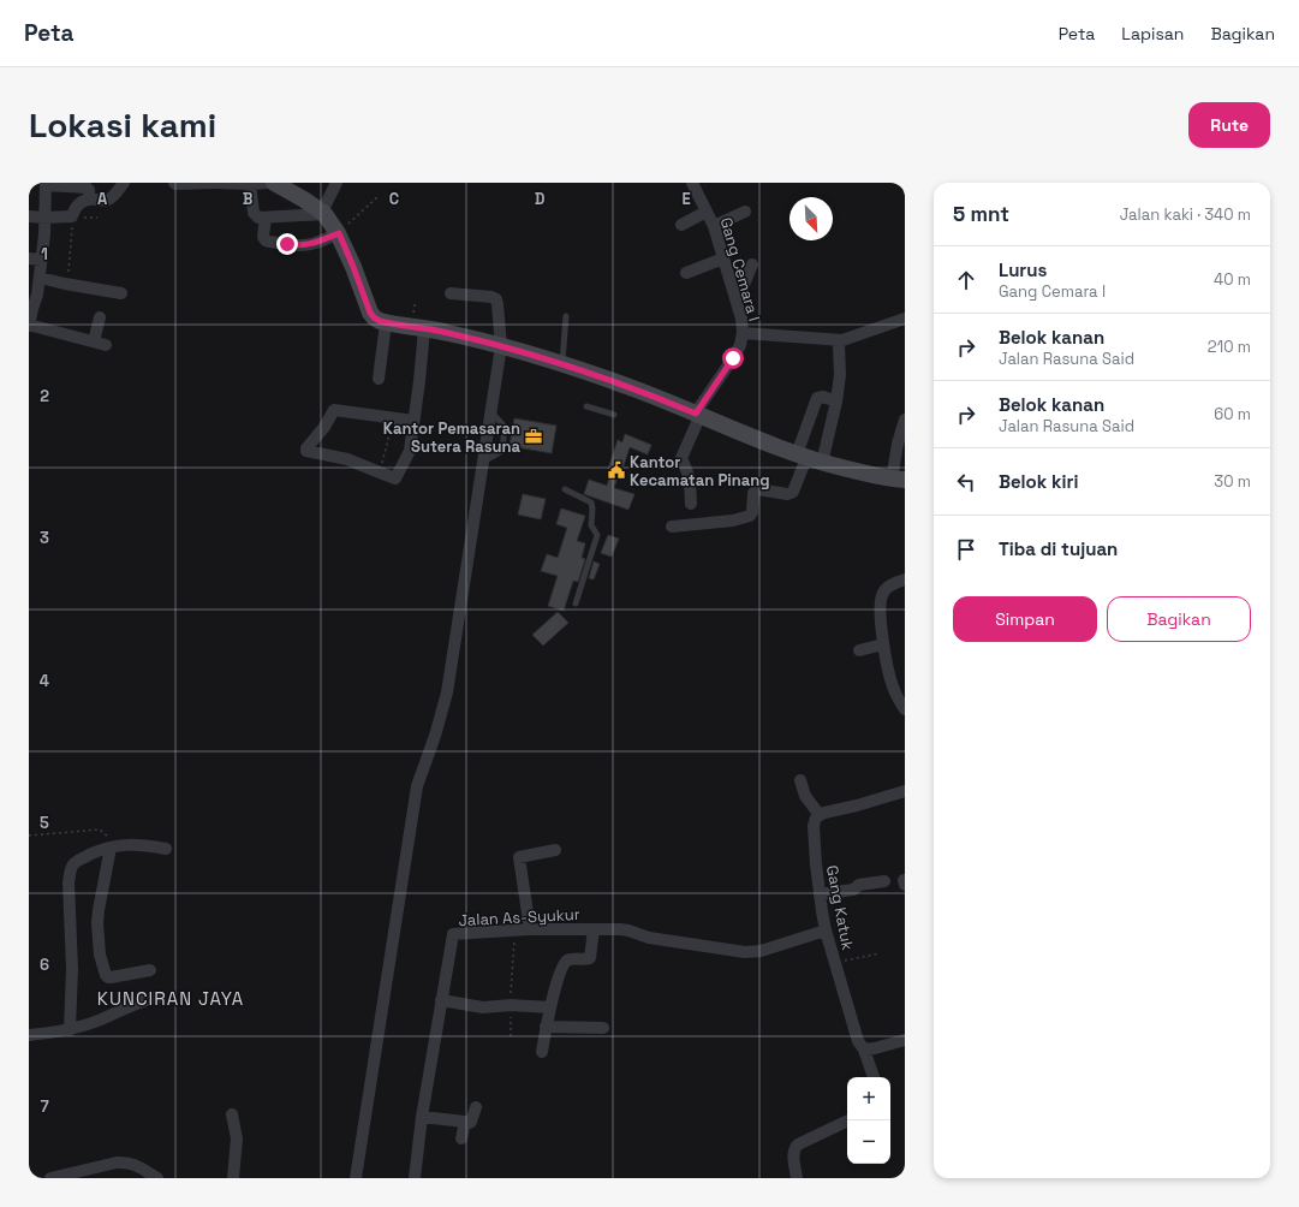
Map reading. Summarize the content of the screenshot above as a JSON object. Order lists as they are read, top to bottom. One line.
{"streets":{"street":["Gang Cemara I","Gang Katuk","Jalan As-Syukur"]},"crossings":[["Gang Katuk","Jalan As-Syukur"]],"districts":["KUNCIRAN JAYA"],"places":{"office":["Kantor Pemasaran Sutera Rasuna"],"public building":["Kantor Kecamatan Pinang"]},"north":"bottom right","page":{"header":"Peta","nav":["Peta","Lapisan","Bagikan"],"buttons":["Rute",["Simpan","Bagikan"]],"title":"Lokasi kami","heading":["5 mnt","Jalan kaki · 340 m"],"list":[["Lurus","Gang Cemara I","40 m"],["Belok kanan","Jalan Rasuna Said","210 m"],["Belok kanan","Jalan Rasuna Said","60 m"],["Belok kiri","30 m"],"Tiba di tujuan"],"map_buttons":["+","−"]},"grid":{"columns":["A","B","C","D","E"],"rows":["1","2","3","4","5","6","7"]}}
